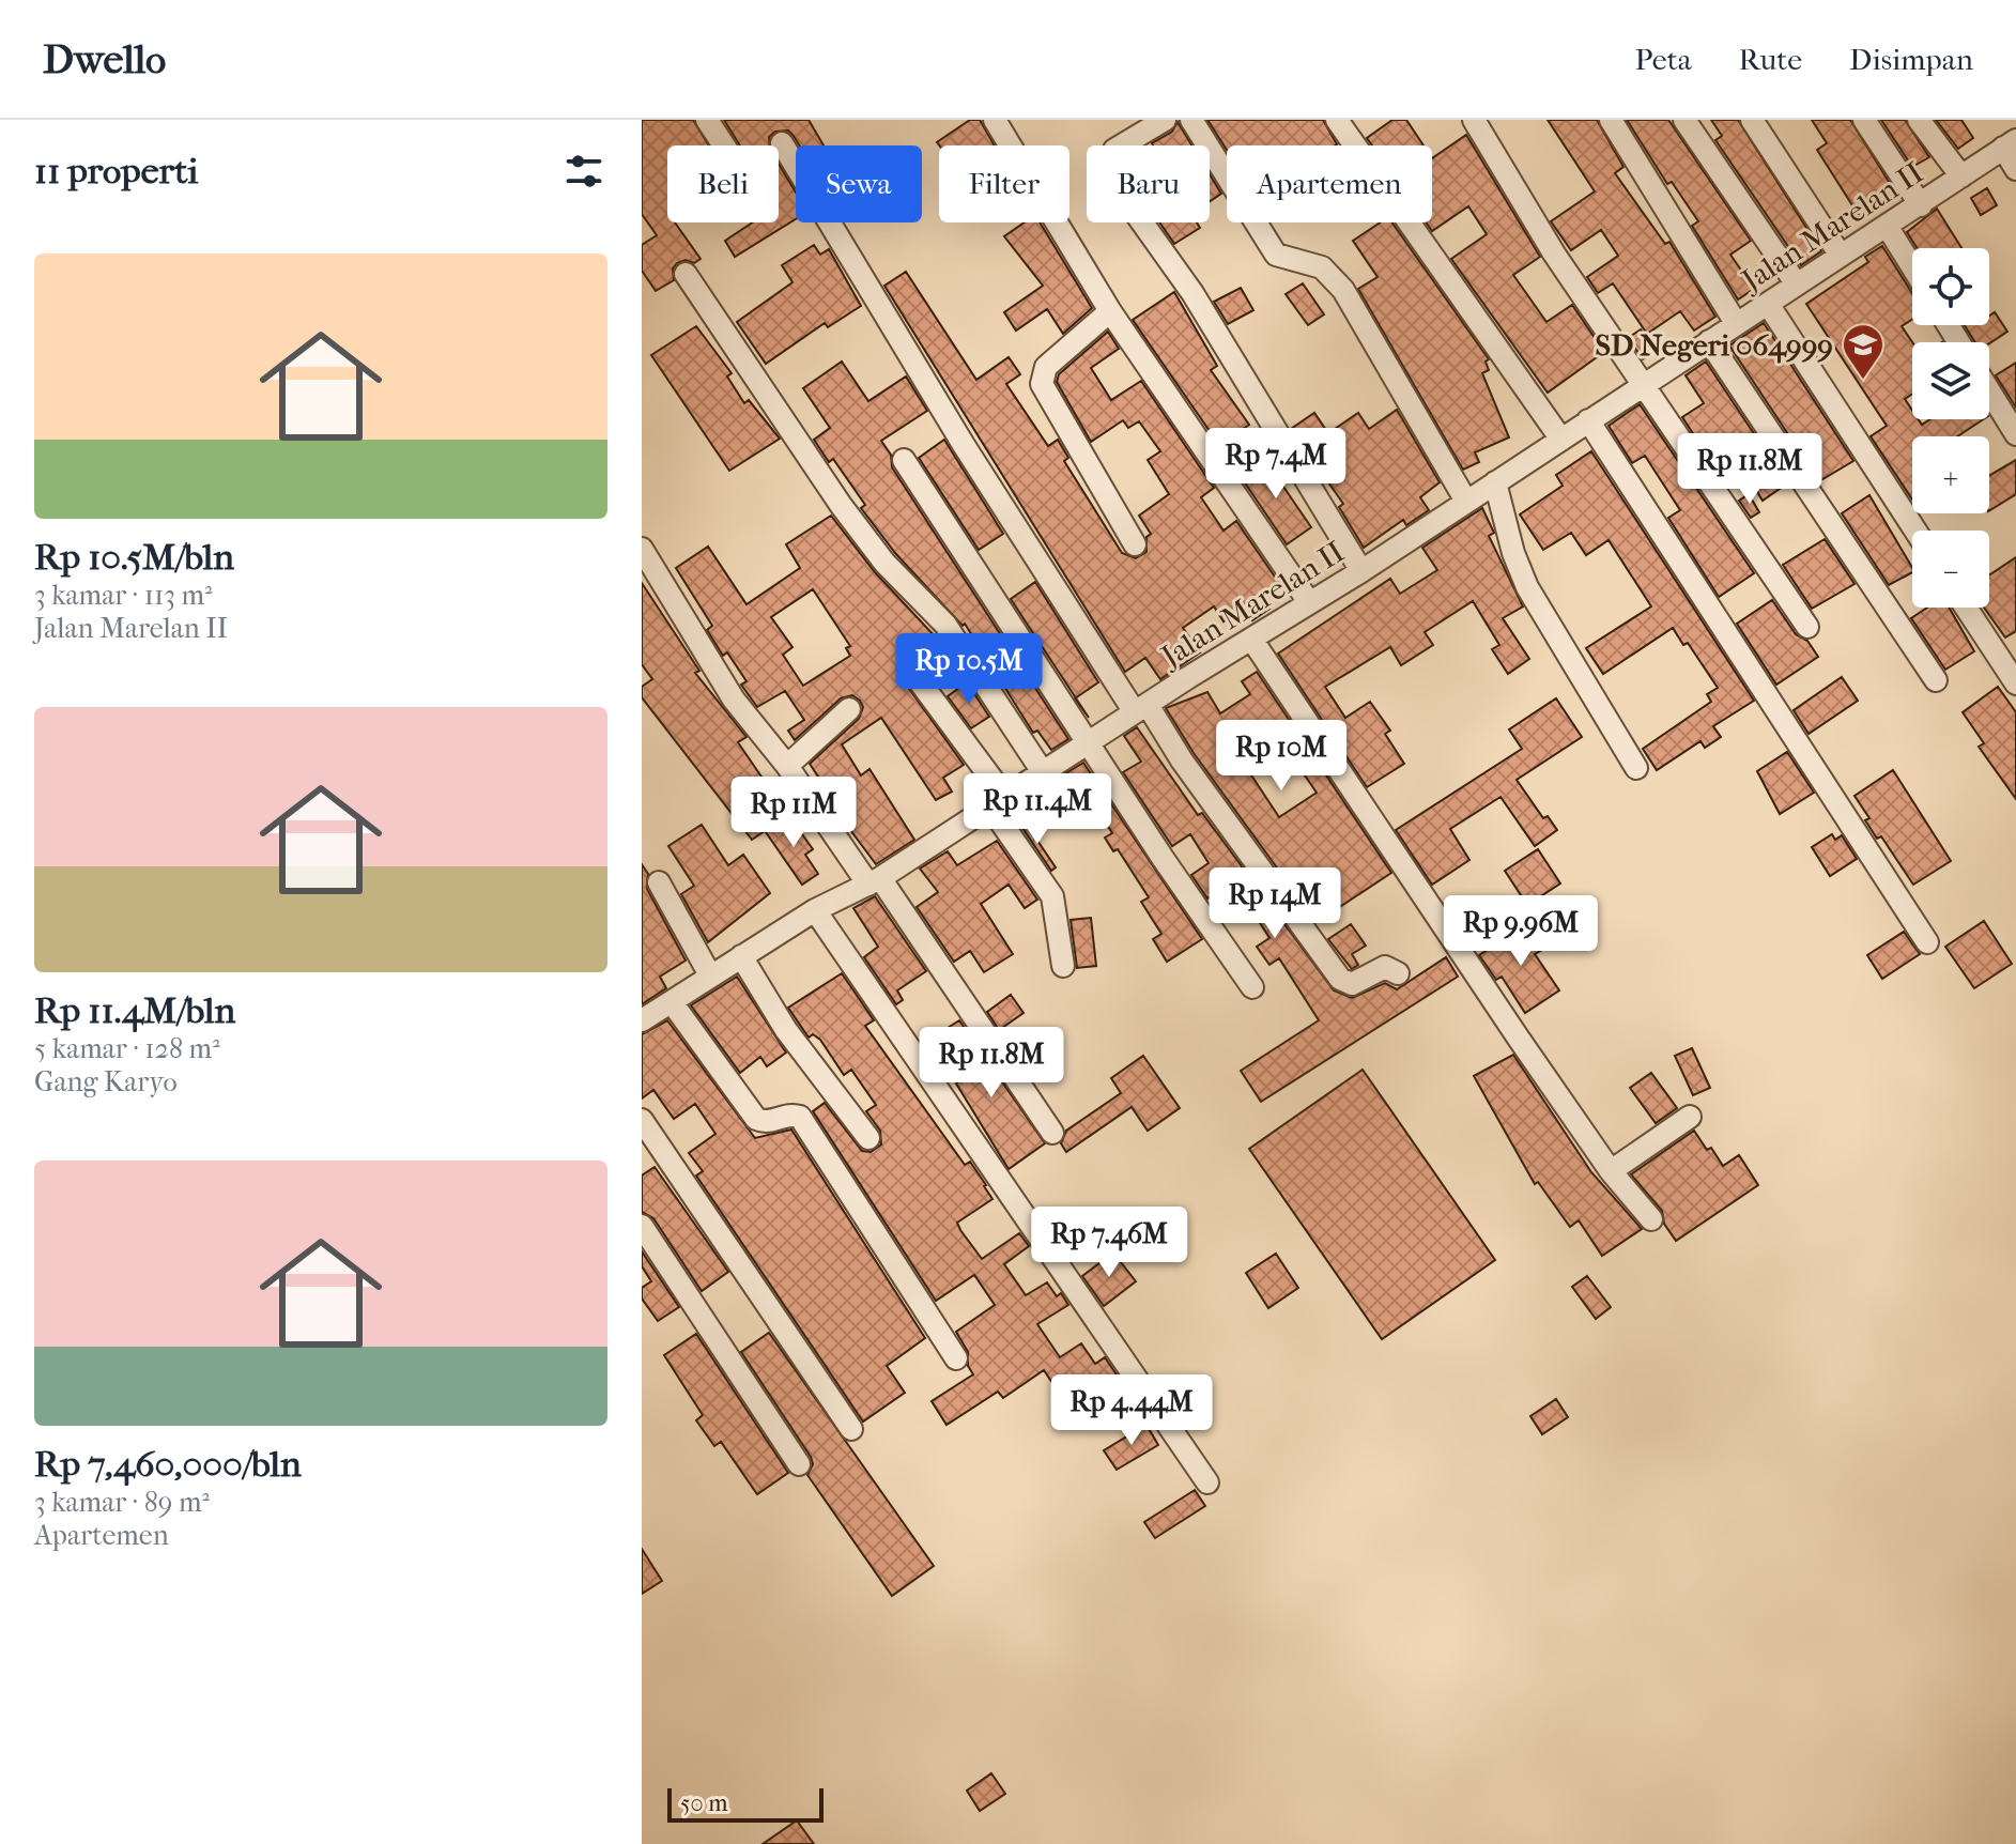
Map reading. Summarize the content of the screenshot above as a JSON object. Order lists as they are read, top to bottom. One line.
{"streets":{"street":["Jalan Marelan II"]},"places":{"school or university":["SD Negeri 064999"]},"scale_bar":"50 m","page":{"header":"Dwello","nav":["Peta","Rute","Disimpan"],"heading":"11 properti","chip":["Beli","Sewa","Filter","Baru","Apartemen"],"list":[{"name":"Rp 10.5M/bln","note":"3 kamar · 113 m² · Jalan Marelan II"},{"name":"Rp 11.4M/bln","note":"5 kamar · 128 m² · Gang Karyo"},{"name":"Rp 7,460,000/bln","note":"3 kamar · 89 m² · Apartemen"}],"map_buttons":["+","−"],"price":["Rp 7.4M","Rp 11.8M","Rp 10.5M","Rp 10M","Rp 11.4M","Rp 11M","Rp 14M","Rp 9.96M","Rp 11.8M","Rp 7.46M","Rp 4.44M"],"scale":"50 m"}}
